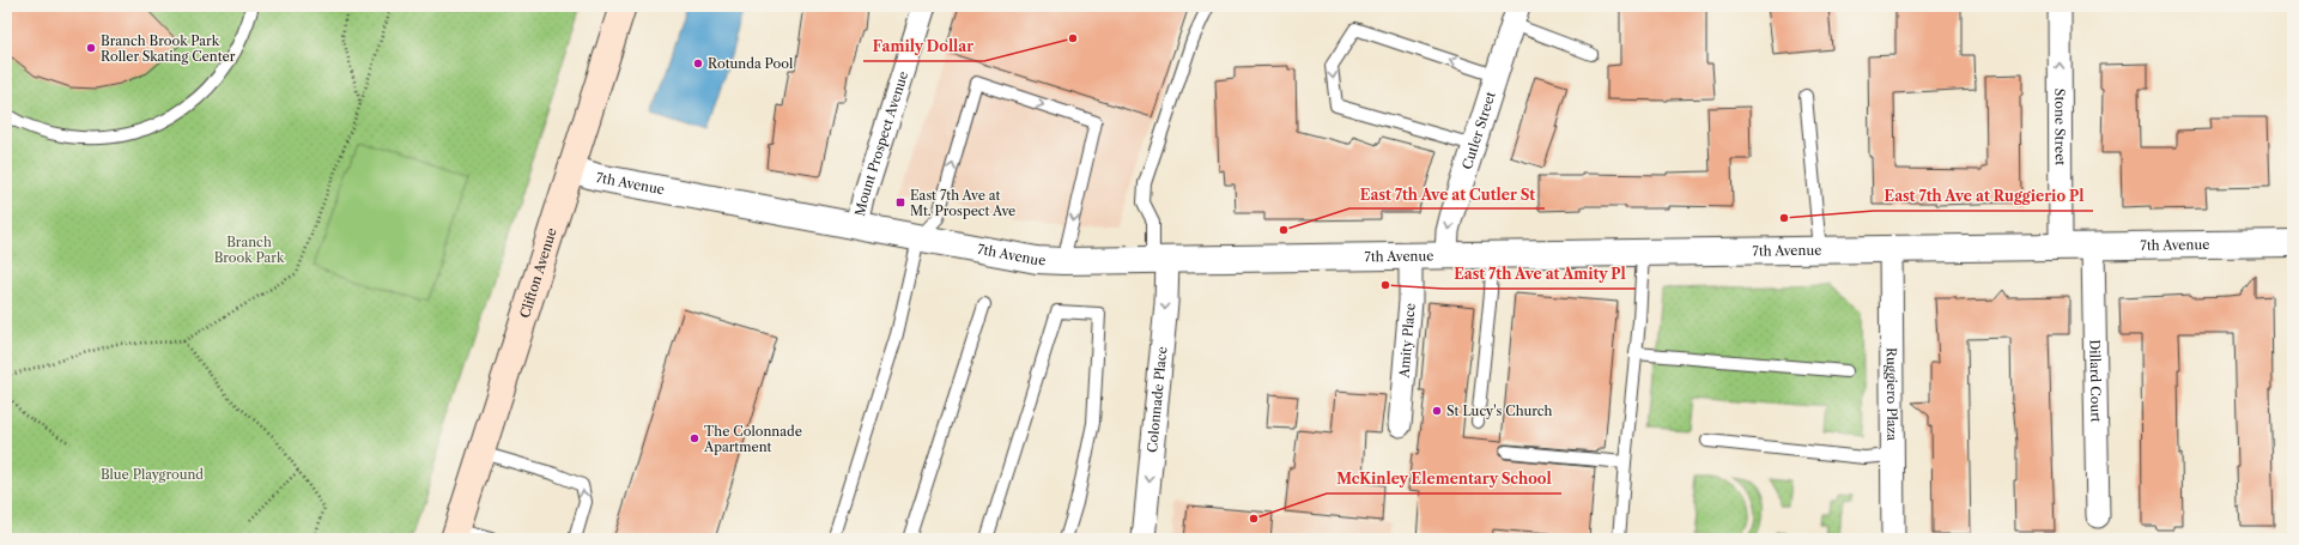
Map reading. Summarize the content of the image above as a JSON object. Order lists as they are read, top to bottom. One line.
{"streets":{"main road":["Clifton Avenue"],"street":["Stone Street","Cutler Street","Mount Prospect Avenue","7th Avenue","Amity Place","Dillard Court","Ruggiero Plaza","Colonnade Place"]},"crossings":[["Stone Street","7th Avenue"],["Cutler Street","7th Avenue"],["Mount Prospect Avenue","7th Avenue"],["7th Avenue","Clifton Avenue"],["7th Avenue","Amity Place"],["7th Avenue","Dillard Court"],["7th Avenue","Ruggiero Plaza"],["7th Avenue","Colonnade Place"]],"one_way":["Stone Street","Cutler Street","Colonnade Place"],"parks":["Branch Brook Park","Blue Playground"],"places":{"other":["Family Dollar","Branch Brook Park Roller Skating Center","Rotunda Pool","East 7th Ave at Ruggierio Pl","East 7th Ave at Cutler St","East 7th Ave at Amity Pl","St Lucy's Church","The Colonnade Apartment","McKinley Elementary School"],"transit":["East 7th Ave at Mt. Prospect Ave"]}}
